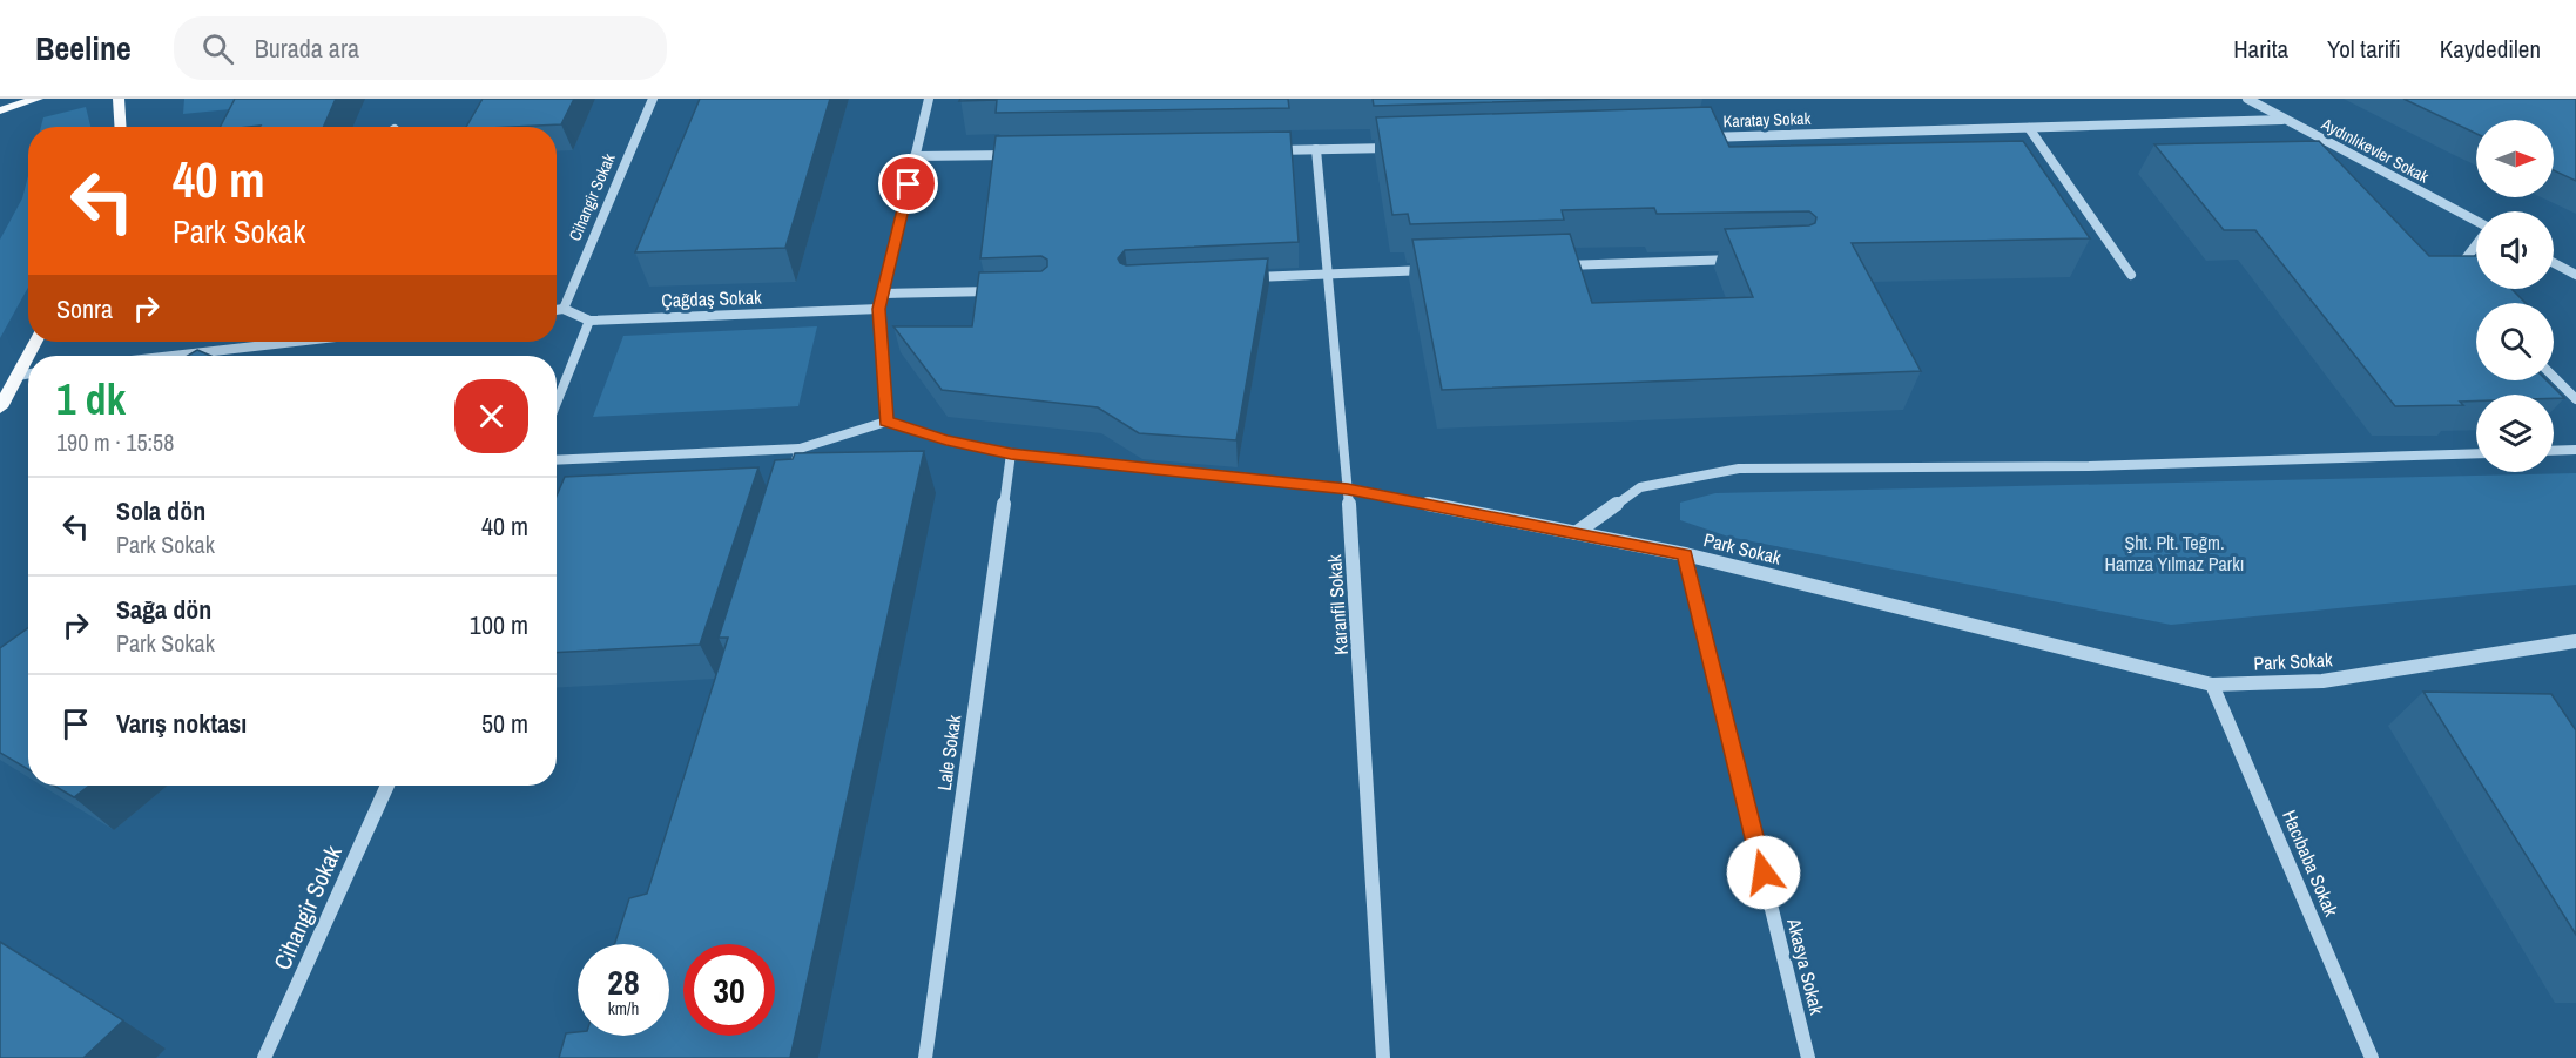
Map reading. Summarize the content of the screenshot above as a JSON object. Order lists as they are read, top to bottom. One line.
{"streets":{"street":["Karatay Sokak","Aydınlıkevler Sokak","Cihangir Sokak","Çağdaş Sokak","Park Sokak","Karanfil Sokak","Lale Sokak","Hacıbaba Sokak","Akasya Sokak"]},"crossings":[["Karatay Sokak","Aydınlıkevler Sokak"],["Cihangir Sokak","Çağdaş Sokak"],["Park Sokak","Karanfil Sokak"],["Park Sokak","Lale Sokak"],["Park Sokak","Hacıbaba Sokak"],["Park Sokak","Akasya Sokak"]],"parks":["Şht. Plt. Teğm. Hamza Yılmaz Parkı"],"north":"right","page":{"header":"Beeline","search":"Burada ara","nav":["Harita","Yol tarifi","Kaydedilen"],"turn":["40 m","Park Sokak"],"then":"Sonra","heading":["1 dk","190 m · 15:58"],"list":[{"name":"Sola dön","note":"Park Sokak","value":"40 m"},{"name":"Sağa dön","note":"Park Sokak","value":"100 m"},{"name":"Varış noktası","value":"50 m"}],"speed":"28 km/h","limit":"30"}}
